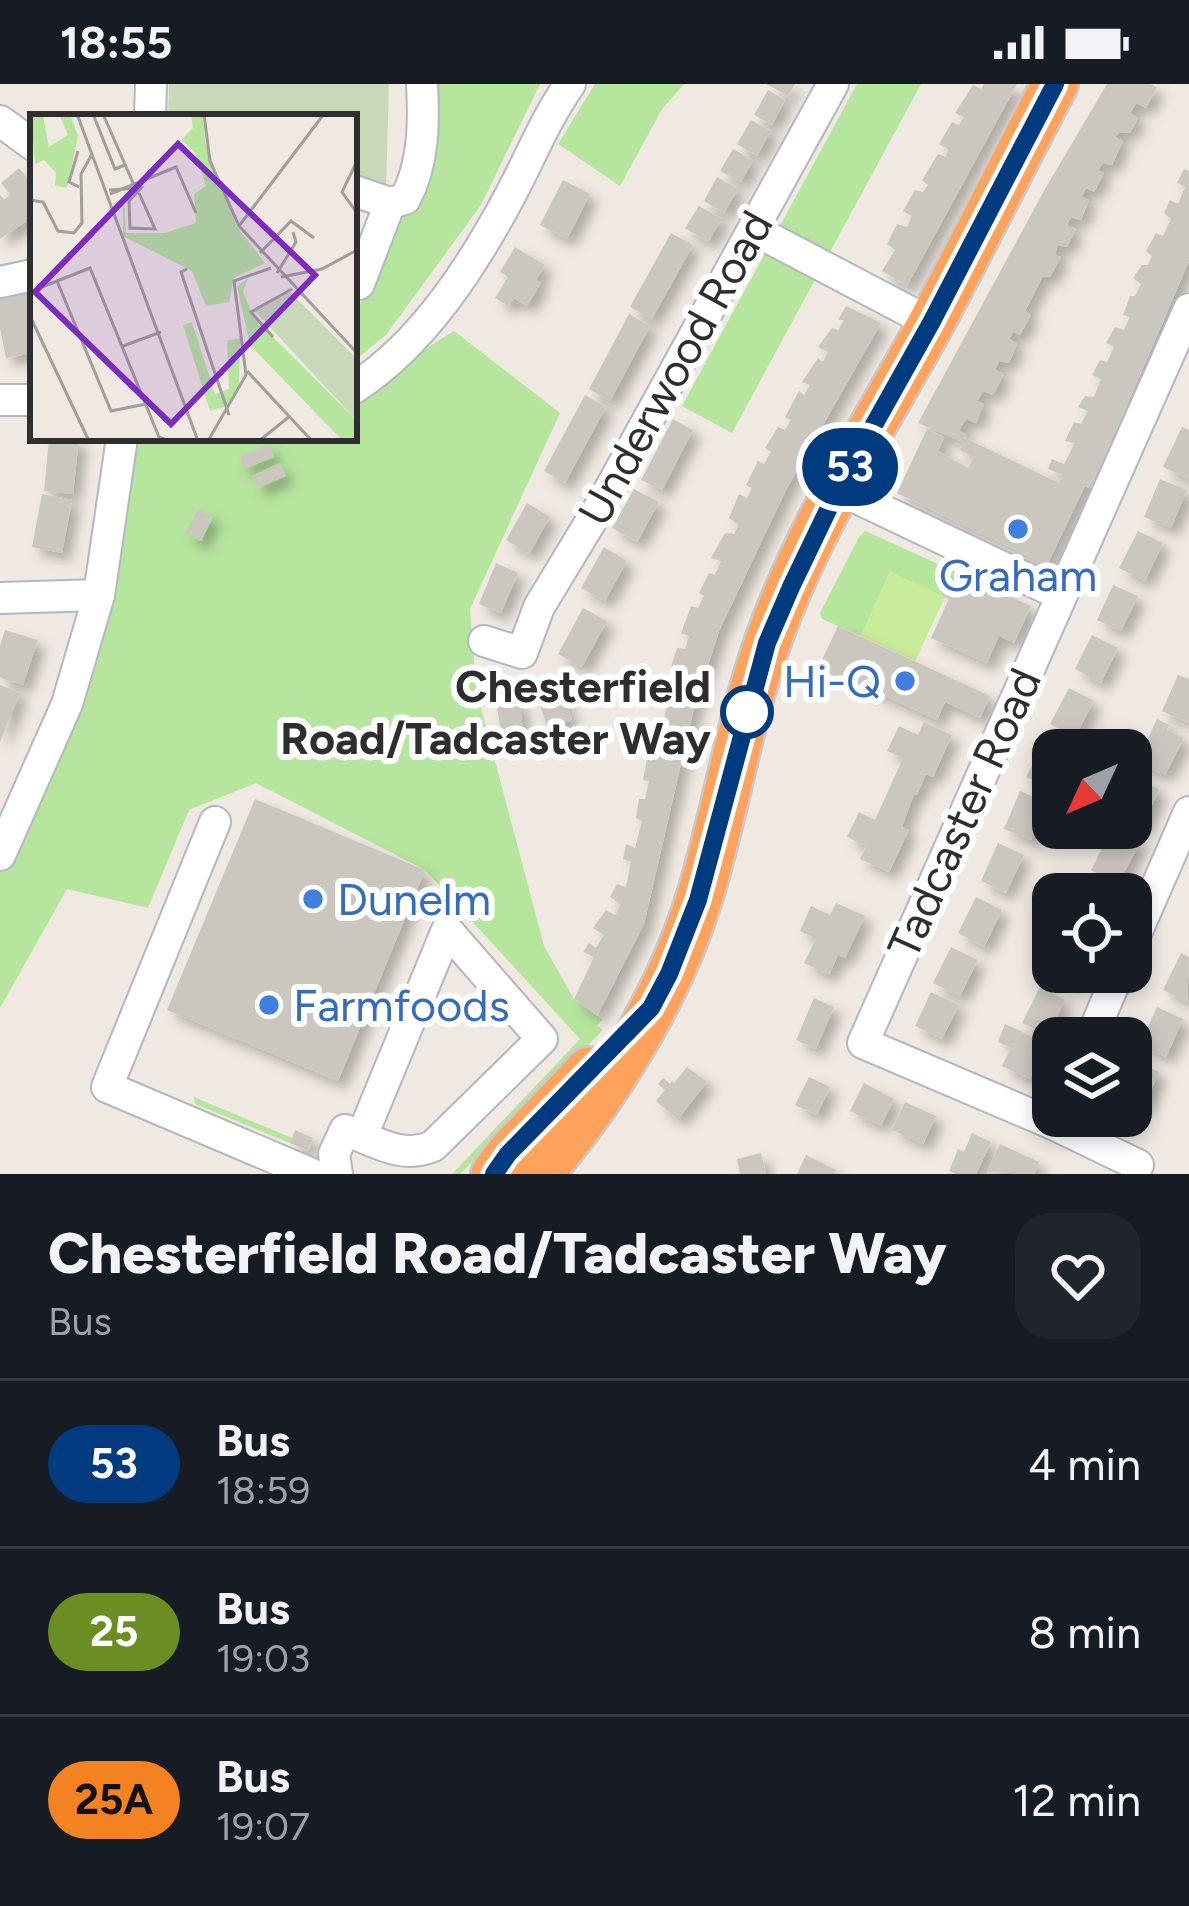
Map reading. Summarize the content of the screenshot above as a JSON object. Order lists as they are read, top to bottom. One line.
{"streets":{"street":["Underwood Road","Tadcaster Road"]},"places":["Graham","Hi-Q","Chesterfield Road/Tadcaster Way","Dunelm","Farmfoods"],"lines":["bus line 53"],"north":"bottom left","page":{"status":"18:55","on_map":"53","heading":["Chesterfield Road/Tadcaster Way","Bus"],"list":[{"mark":"53","name":"Bus","note":"18:59","value":"4 min"},{"mark":"25","name":"Bus","note":"19:03","value":"8 min"},{"mark":"25A","name":"Bus","note":"19:07","value":"12 min"}]}}
